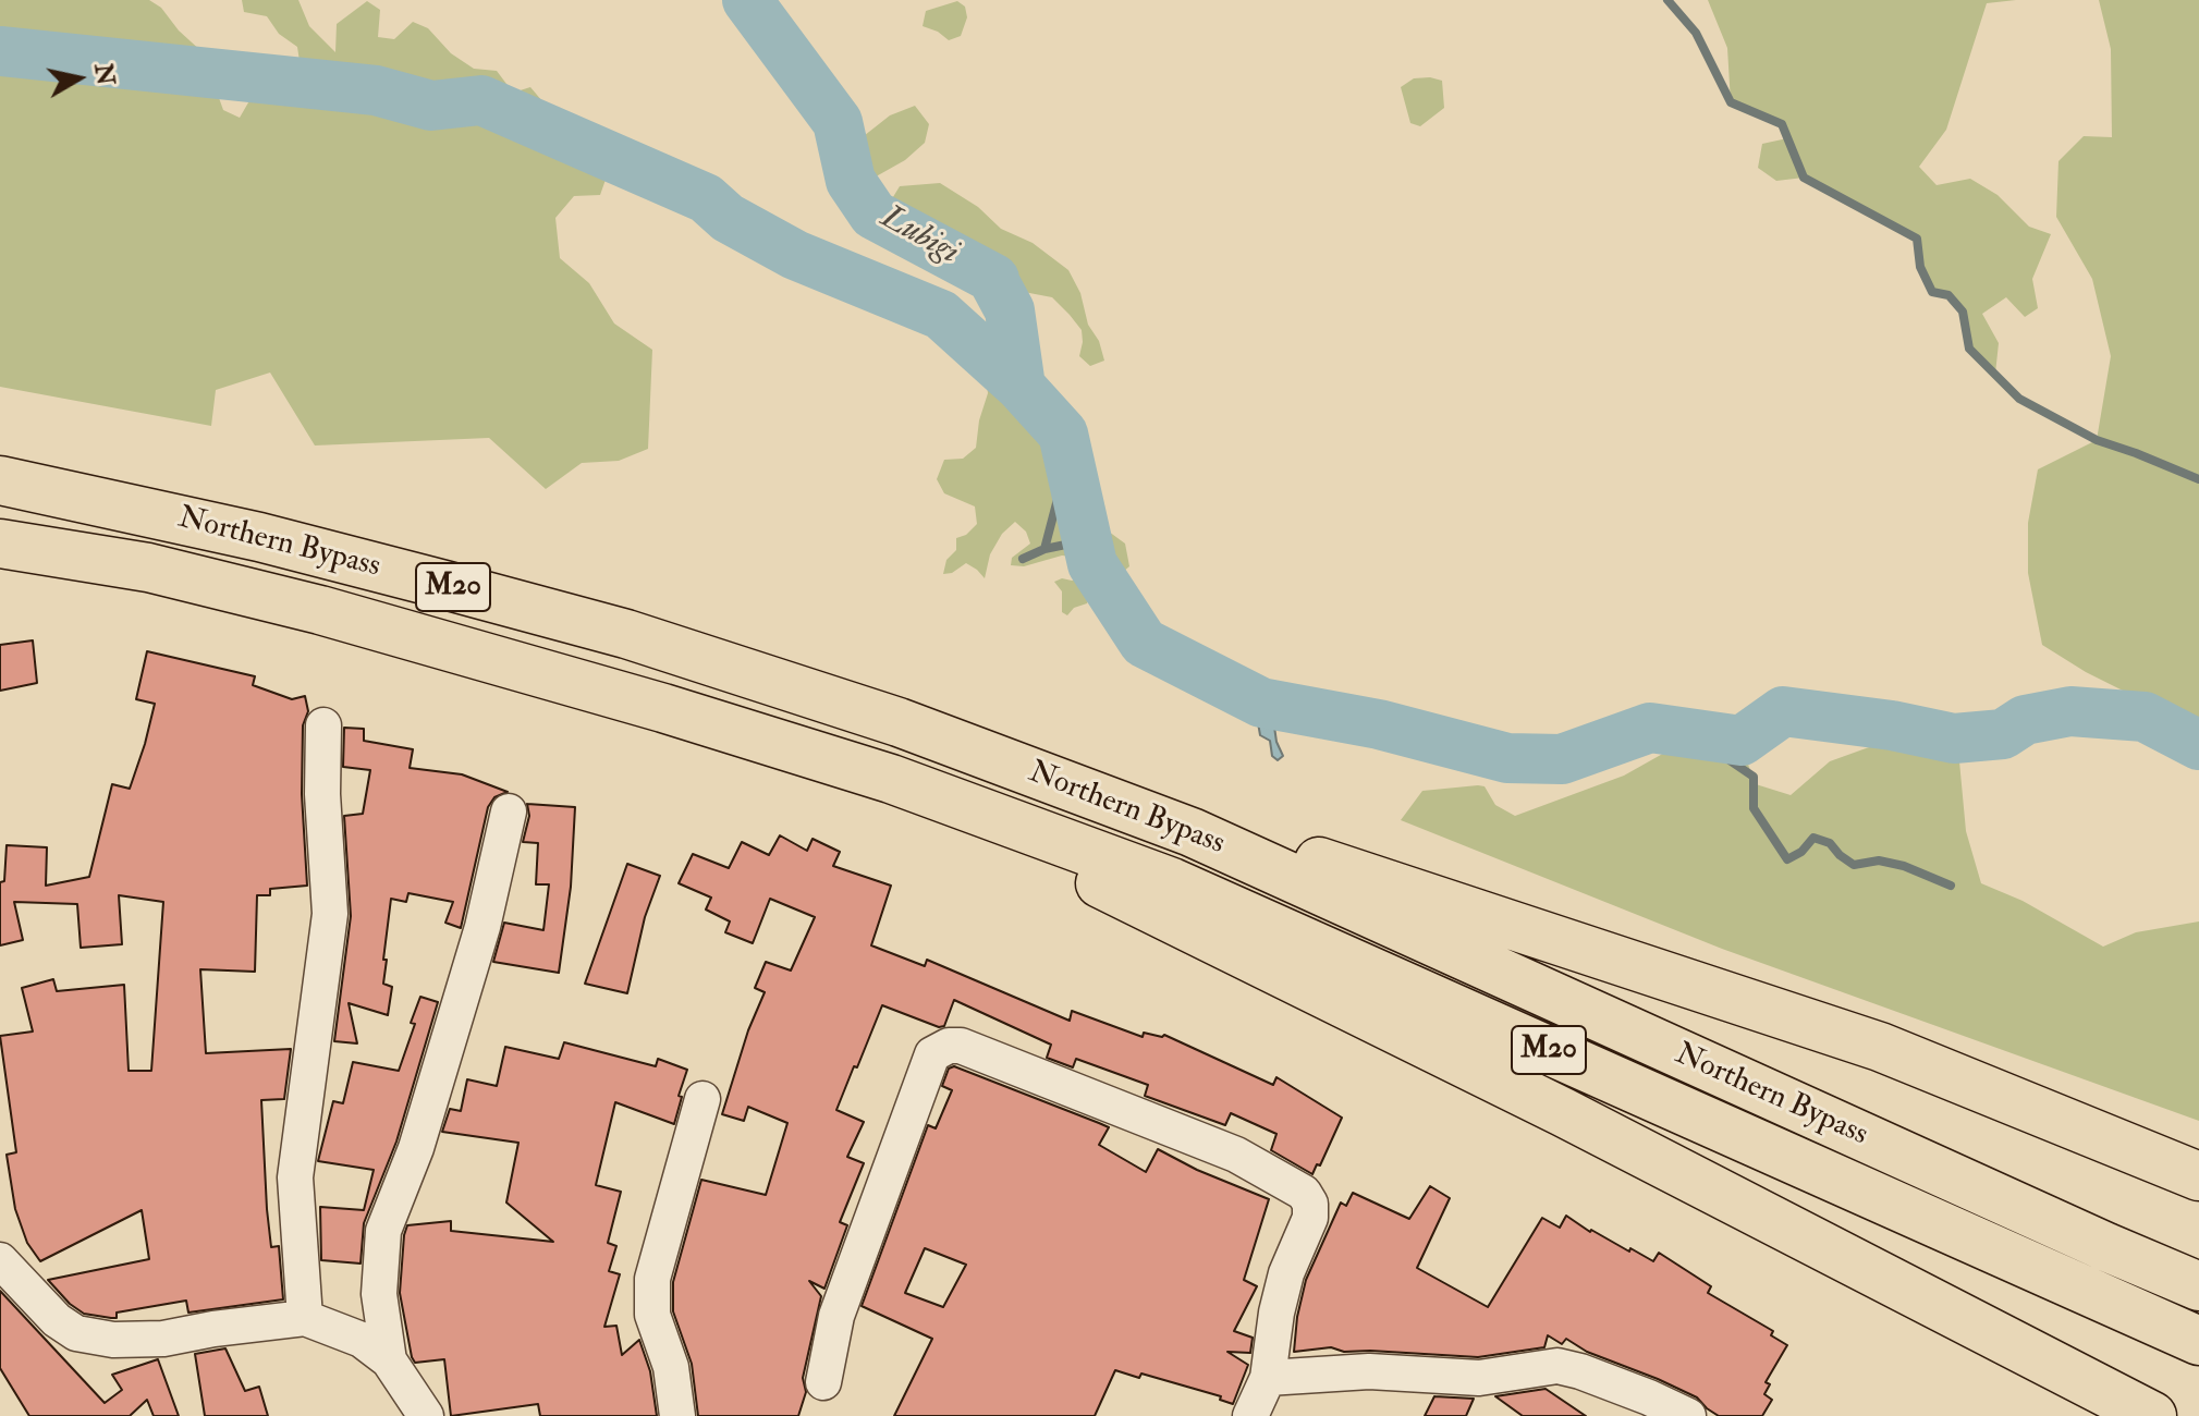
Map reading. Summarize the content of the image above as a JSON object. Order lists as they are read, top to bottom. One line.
{"streets":{"highway":["Northern Bypass","M20"]},"water":["Lubigi"],"north":"right"}
